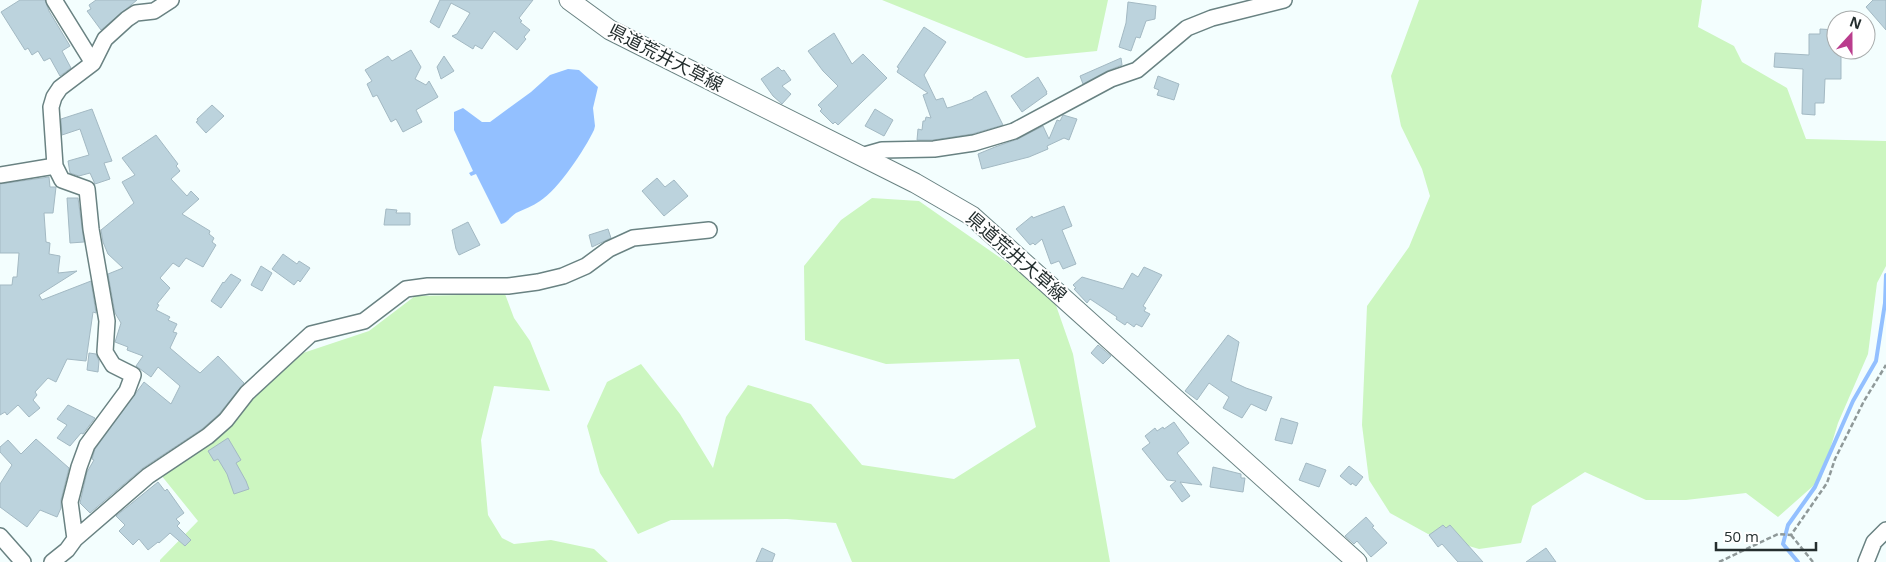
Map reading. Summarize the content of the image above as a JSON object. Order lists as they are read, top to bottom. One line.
{"streets":{"main road":["県道荒井大草線"]},"scale_bar":"50 m","north":"top"}
